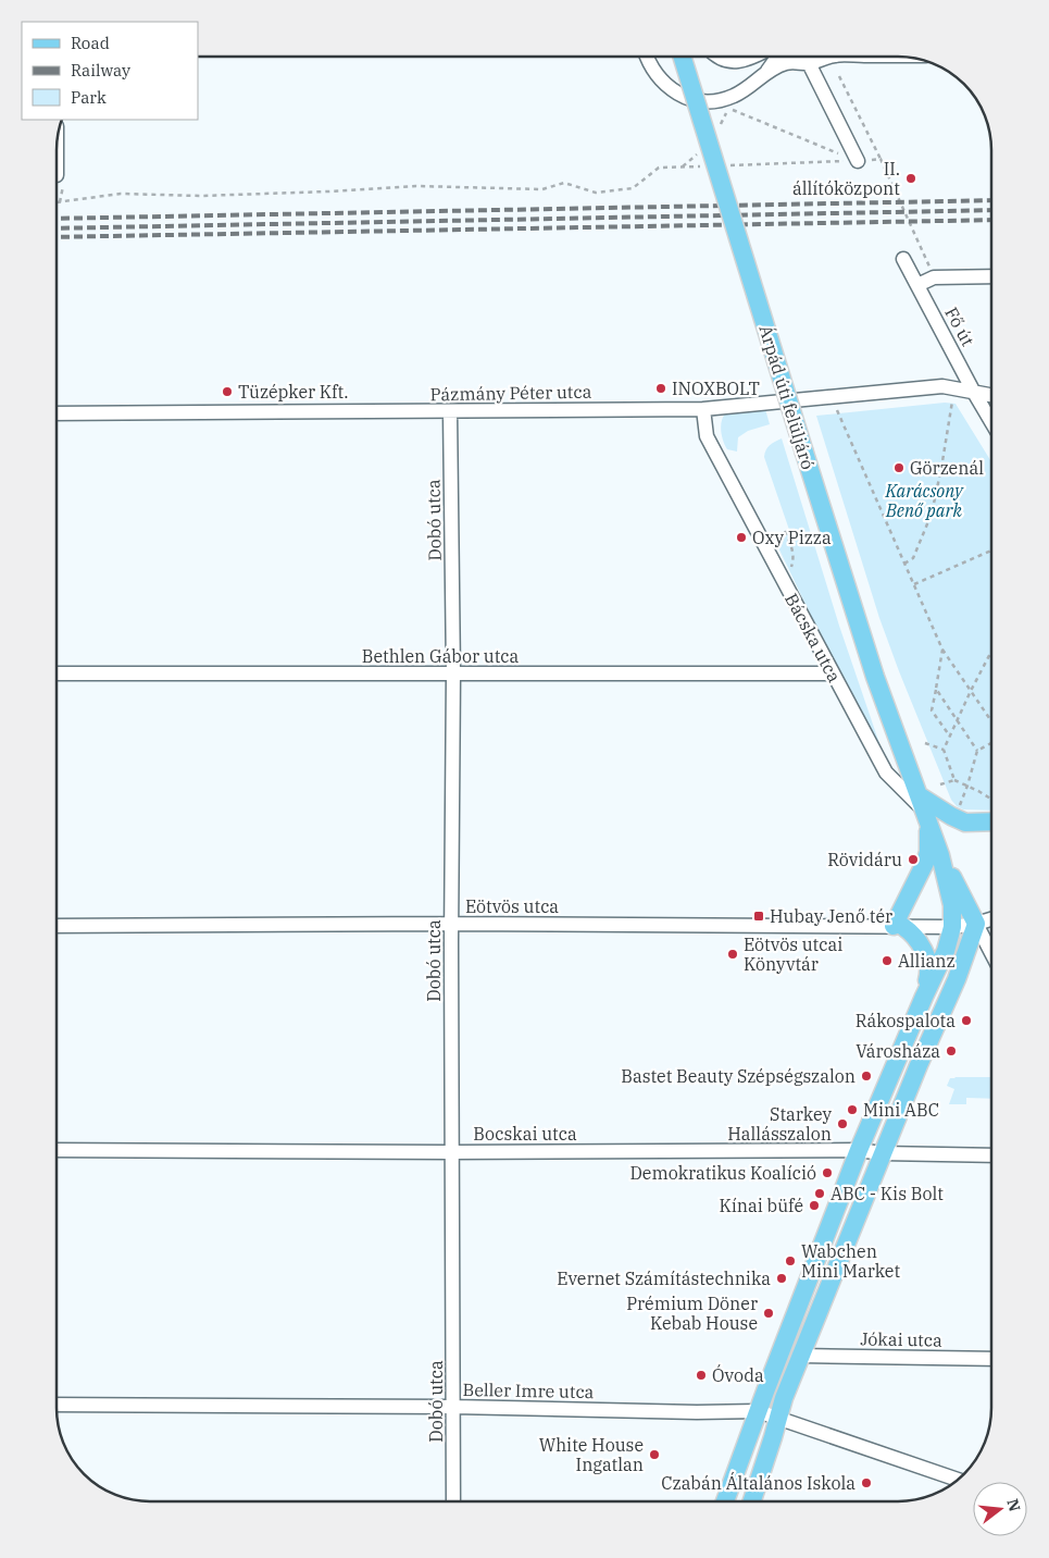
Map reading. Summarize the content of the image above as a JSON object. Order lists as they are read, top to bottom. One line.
{"streets":{"main road":["Árpád úti felüljáró","Bácska utca"],"street":["Fő út","Pázmány Péter utca","Dobó utca","Bethlen Gábor utca","Eötvös utca","Bocskai utca","Jókai utca","Beller Imre utca"]},"crossings":[["Fő út","Pázmány Péter utca"],["Pázmány Péter utca","Dobó utca"],["Pázmány Péter utca","Bácska utca"],["Árpád úti felüljáró","Bácska utca"],["Dobó utca","Bethlen Gábor utca"],["Dobó utca","Eötvös utca"],["Dobó utca","Bocskai utca"],["Dobó utca","Beller Imre utca"],["Bácska utca","Bethlen Gábor utca"],["Bácska utca","Eötvös utca"]],"parks":["Karácsony Benő park"],"places":{"other":["II. állítóközpont","INOXBOLT","Tüzépker Kft.","Görzenál","Oxy Pizza","Rövidáru","Eötvös utcai Könyvtár","Allianz","Rákospalota","Városháza","Bastet Beauty Szépségszalon","Mini ABC","Starkey Hallásszalon","Demokratikus Koalíció","ABC - Kis Bolt","Kínai büfé","Wabchen Mini Market","Evernet Számítástechnika","Prémium Döner Kebab House","Óvoda","White House Ingatlan","Czabán Általános Iskola"],"transit":["Hubay Jenő tér"]},"legend":["Road","Railway","Park"],"north":"right"}
